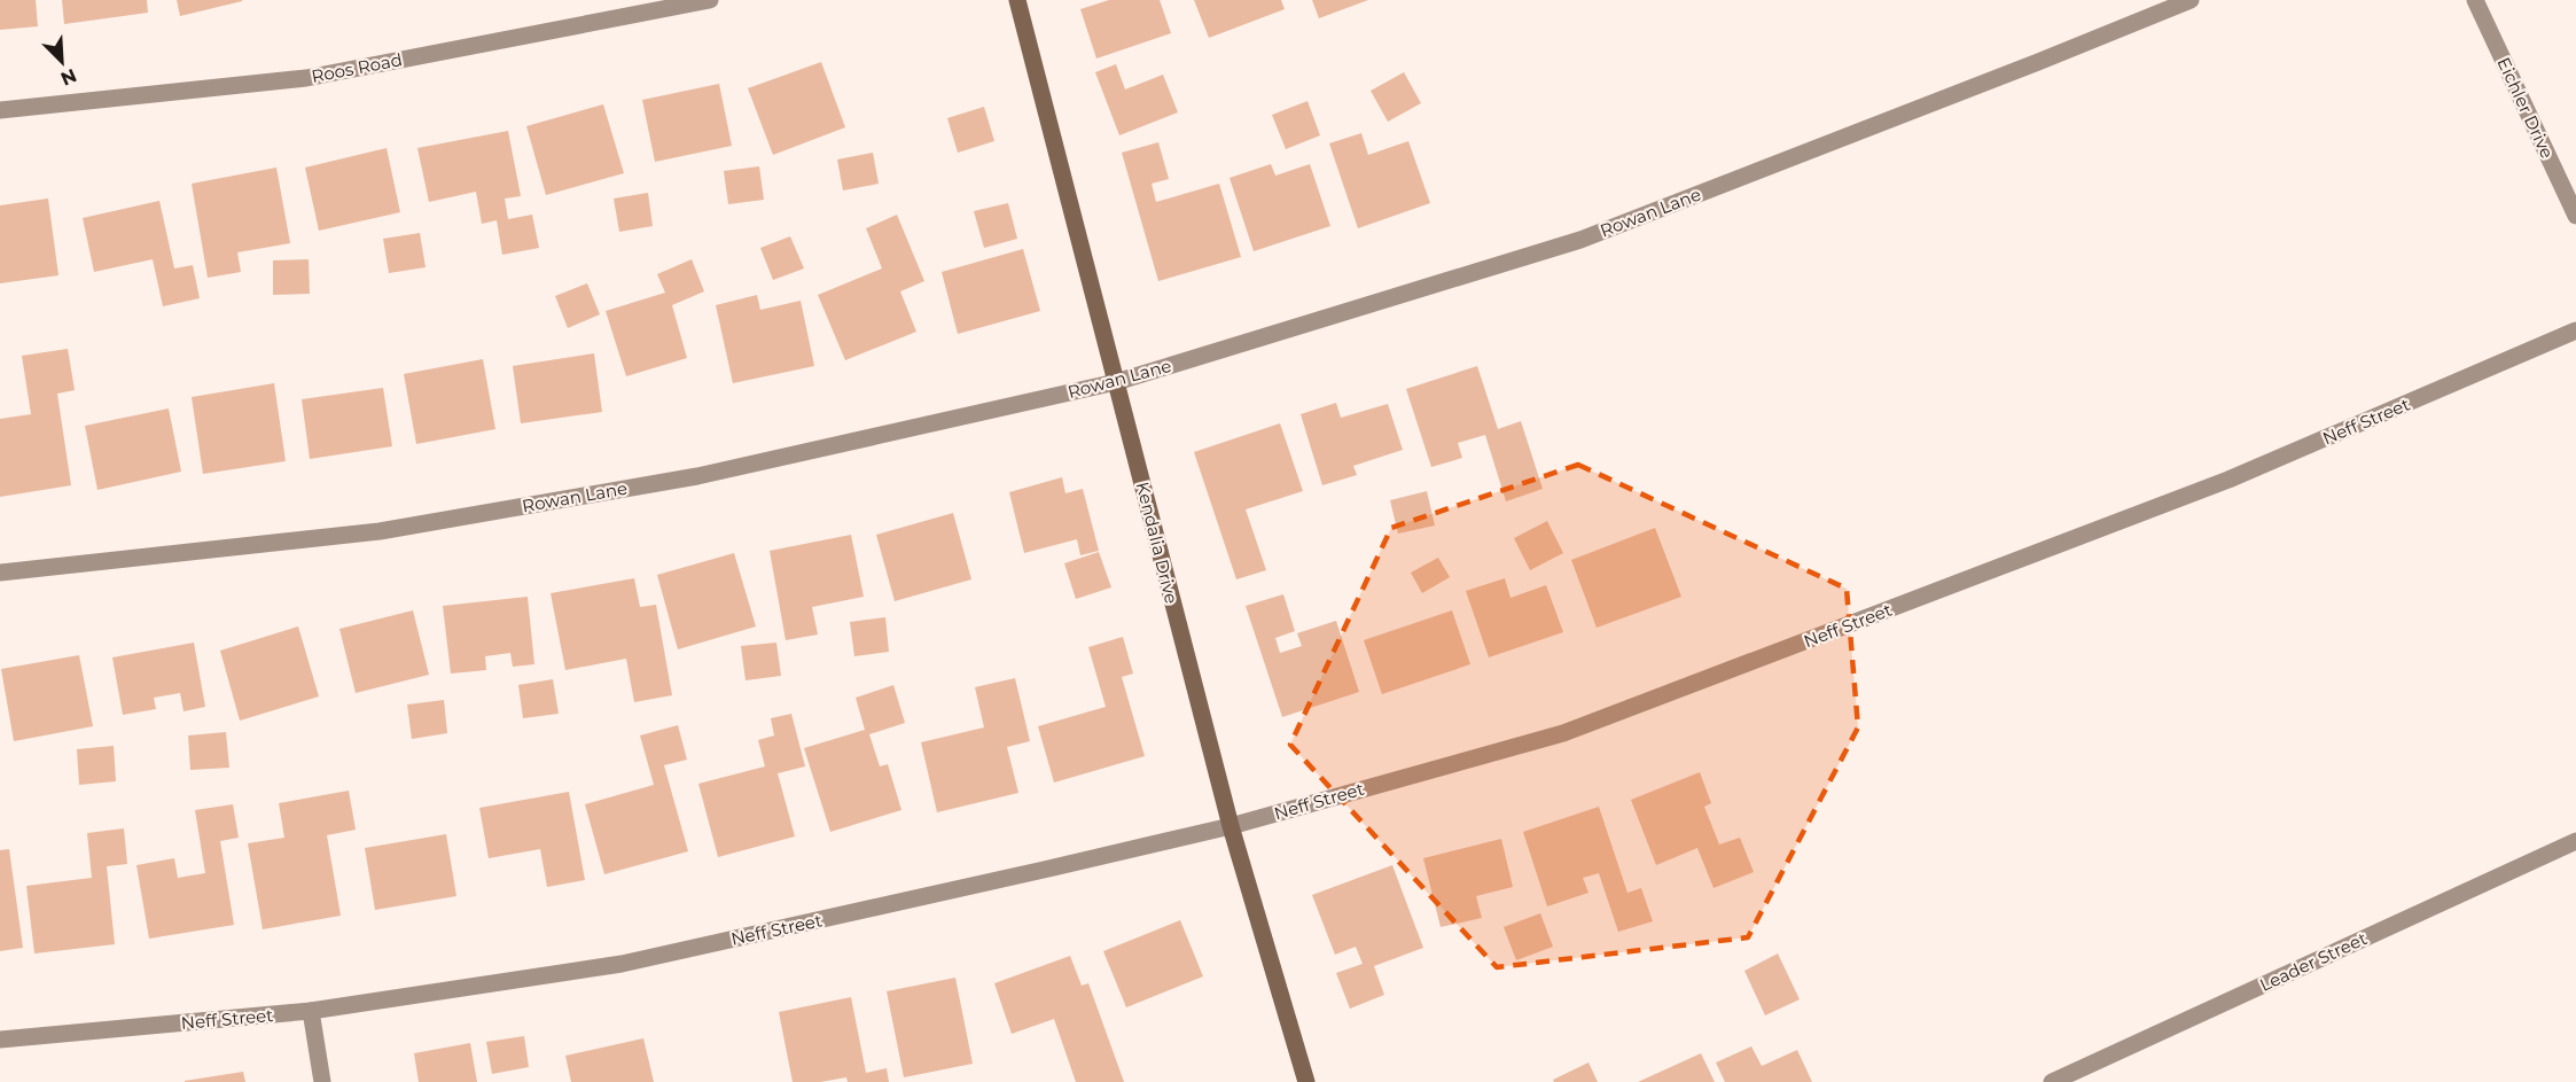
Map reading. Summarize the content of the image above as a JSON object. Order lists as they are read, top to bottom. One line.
{"streets":{"street":["Roos Road","Eichler Drive","Rowan Lane","Neff Street","Kendalia Drive","Leader Street"]},"crossings":[["Rowan Lane","Kendalia Drive"],["Neff Street","Kendalia Drive"]],"north":"bottom right"}
